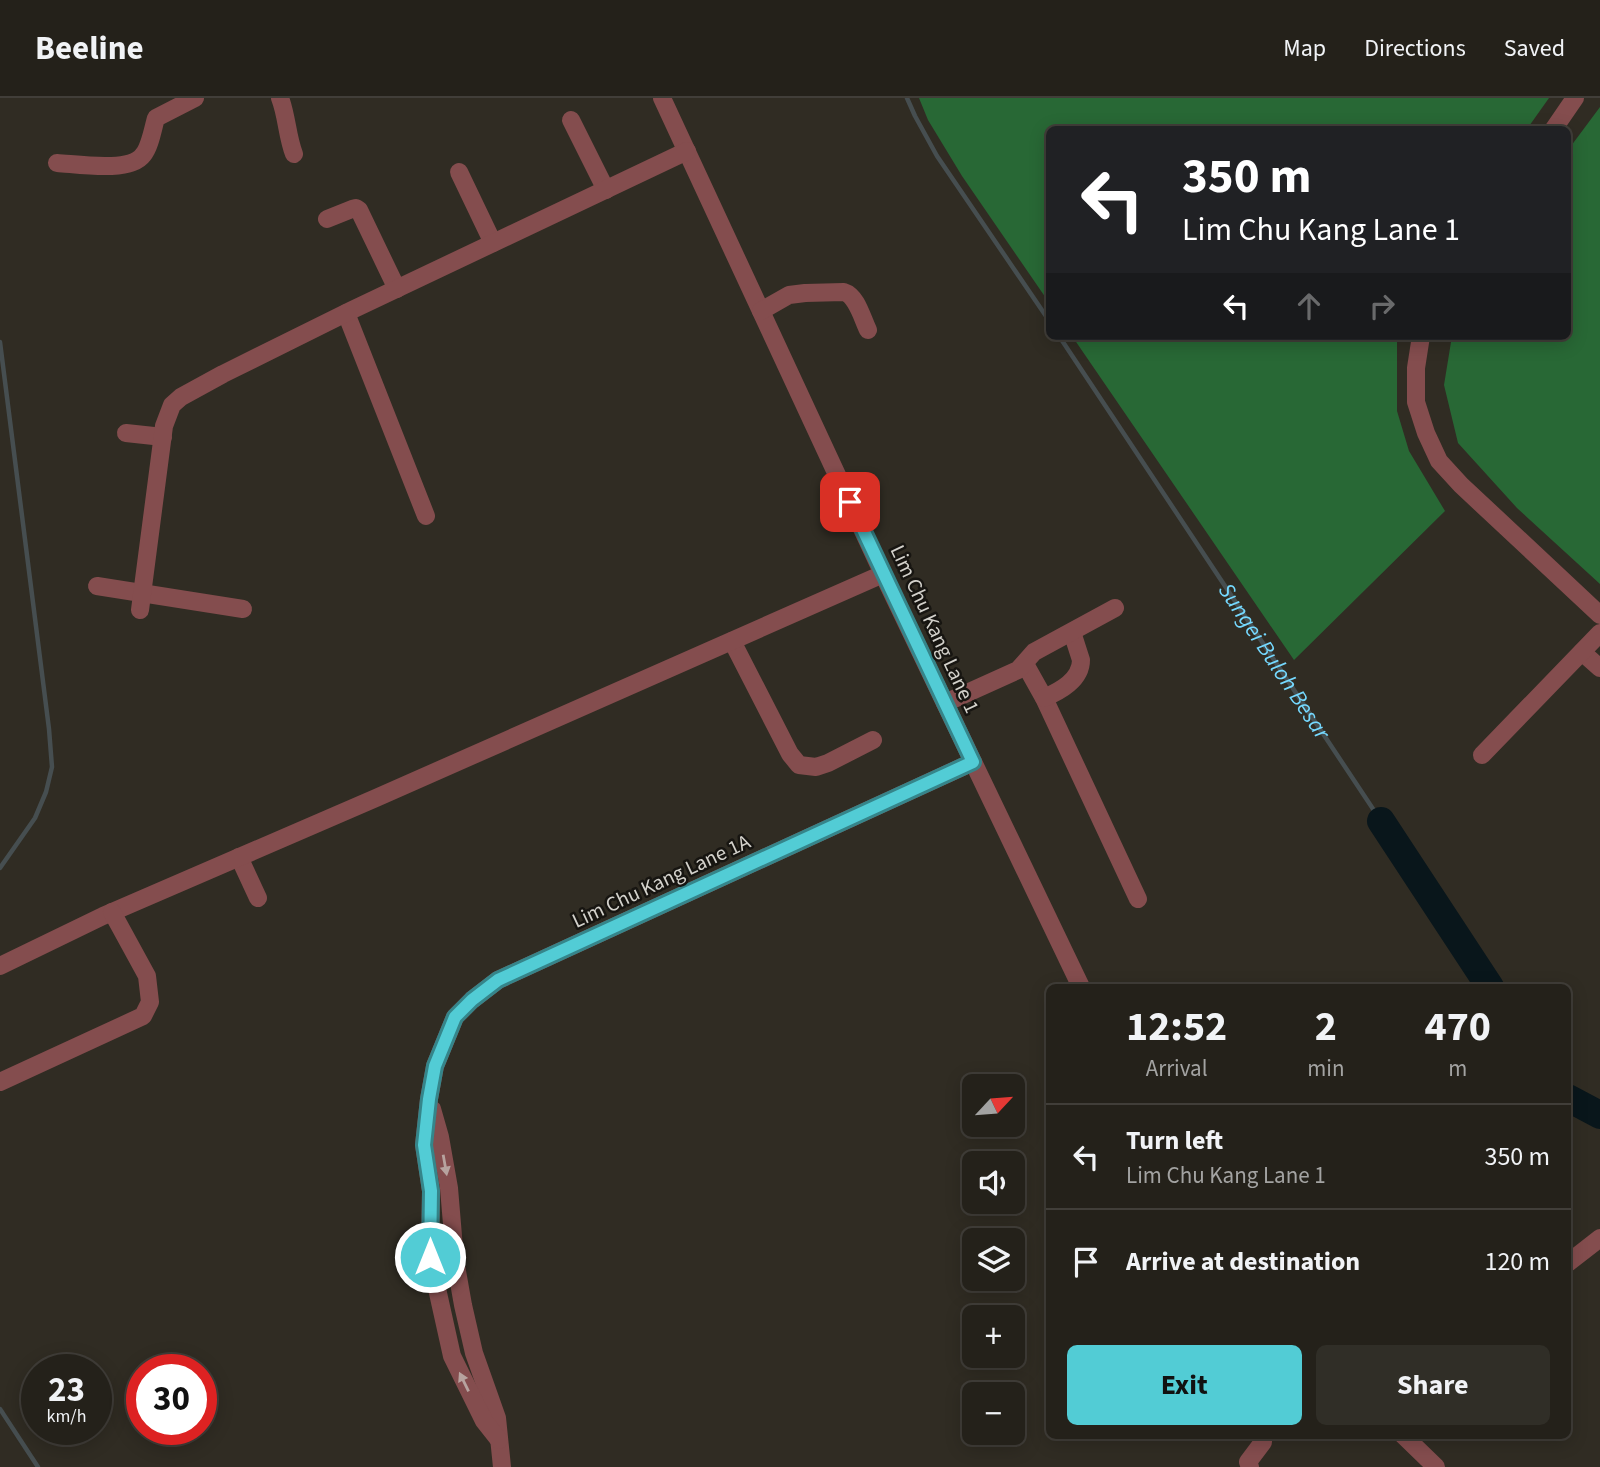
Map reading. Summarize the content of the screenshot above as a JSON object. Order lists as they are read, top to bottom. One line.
{"streets":{"street":["Lim Chu Kang Lane 1","Lim Chu Kang Lane 1A"]},"crossings":[["Lim Chu Kang Lane 1","Lim Chu Kang Lane 1A"]],"water":["Sungei Buloh Besar"],"north":"top right","page":{"header":"Beeline","nav":["Map","Directions","Saved"],"turn":["350 m","Lim Chu Kang Lane 1"],"eta":["12:52","Arrival","2","min","470","m"],"map_buttons":["+","−"],"list":[{"name":"Turn left","note":"Lim Chu Kang Lane 1","value":"350 m"},{"name":"Arrive at destination","value":"120 m"}],"buttons":["Exit","Share"],"speed":"23 km/h","limit":"30"}}
